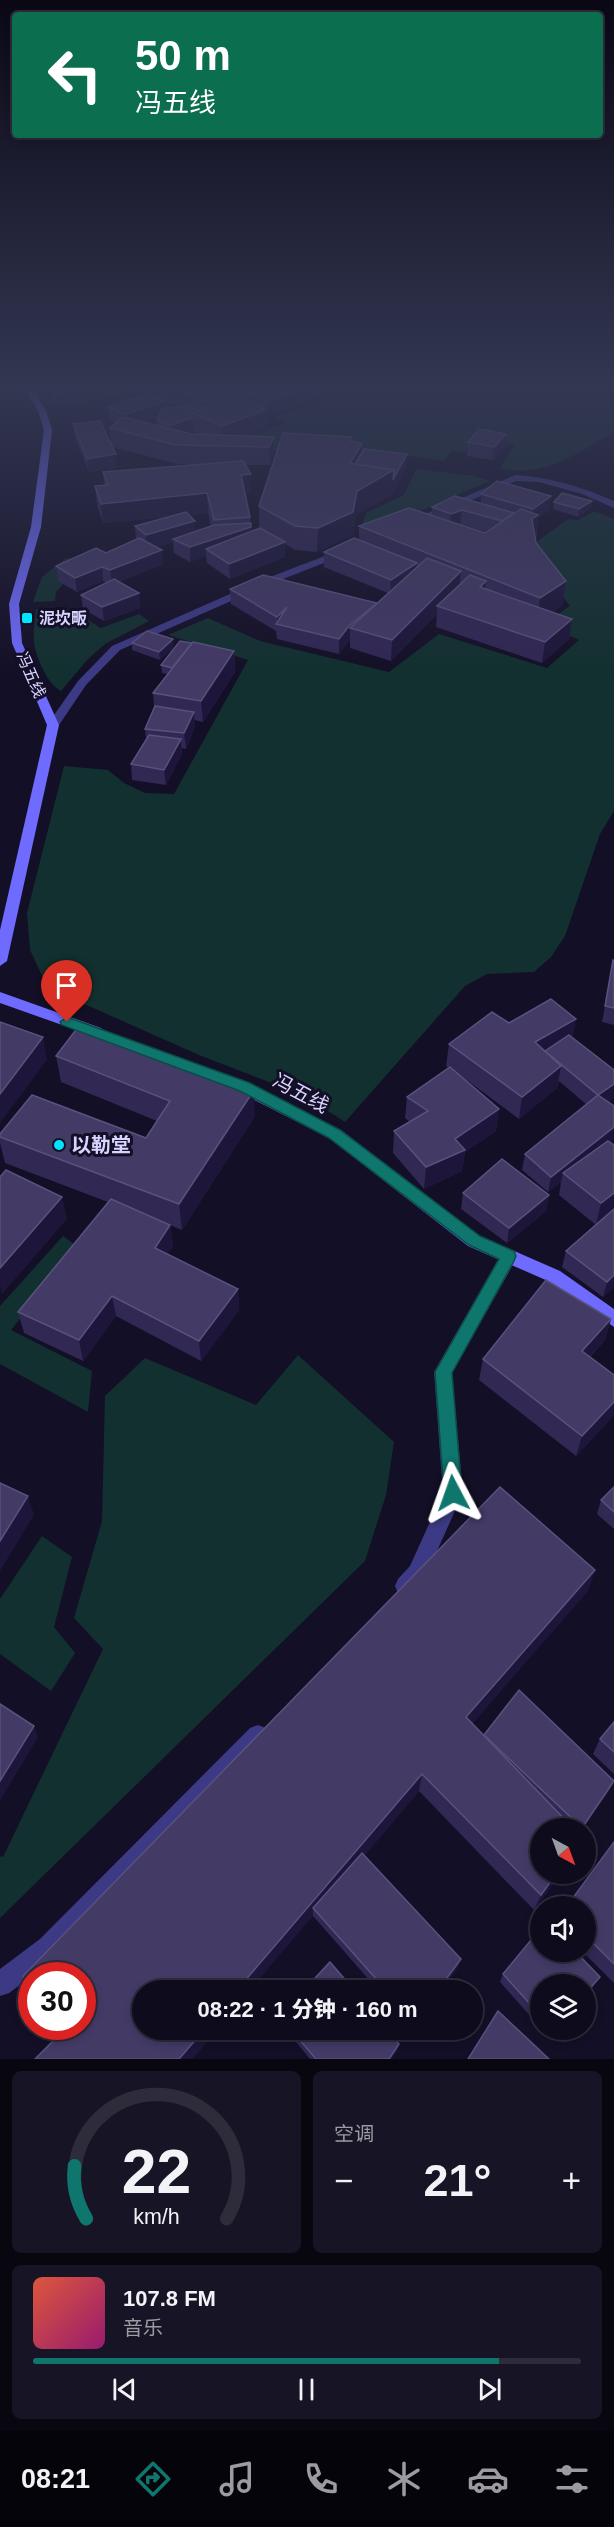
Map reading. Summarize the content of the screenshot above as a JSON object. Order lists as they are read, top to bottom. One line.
{"streets":{"street":["冯五线"]},"places":{"transit":["泥坎畈"],"other":["以勒堂"]},"north":"bottom right","page":{"turn":["50 m","冯五线"],"limit":"30","trip":"08:22 · 1 分钟 · 160 m","tile":"空调","heat":["−","21°","+"],"song":["107.8 FM","音乐"],"tabs":"08:21","gauge":["22","km/h"]}}
